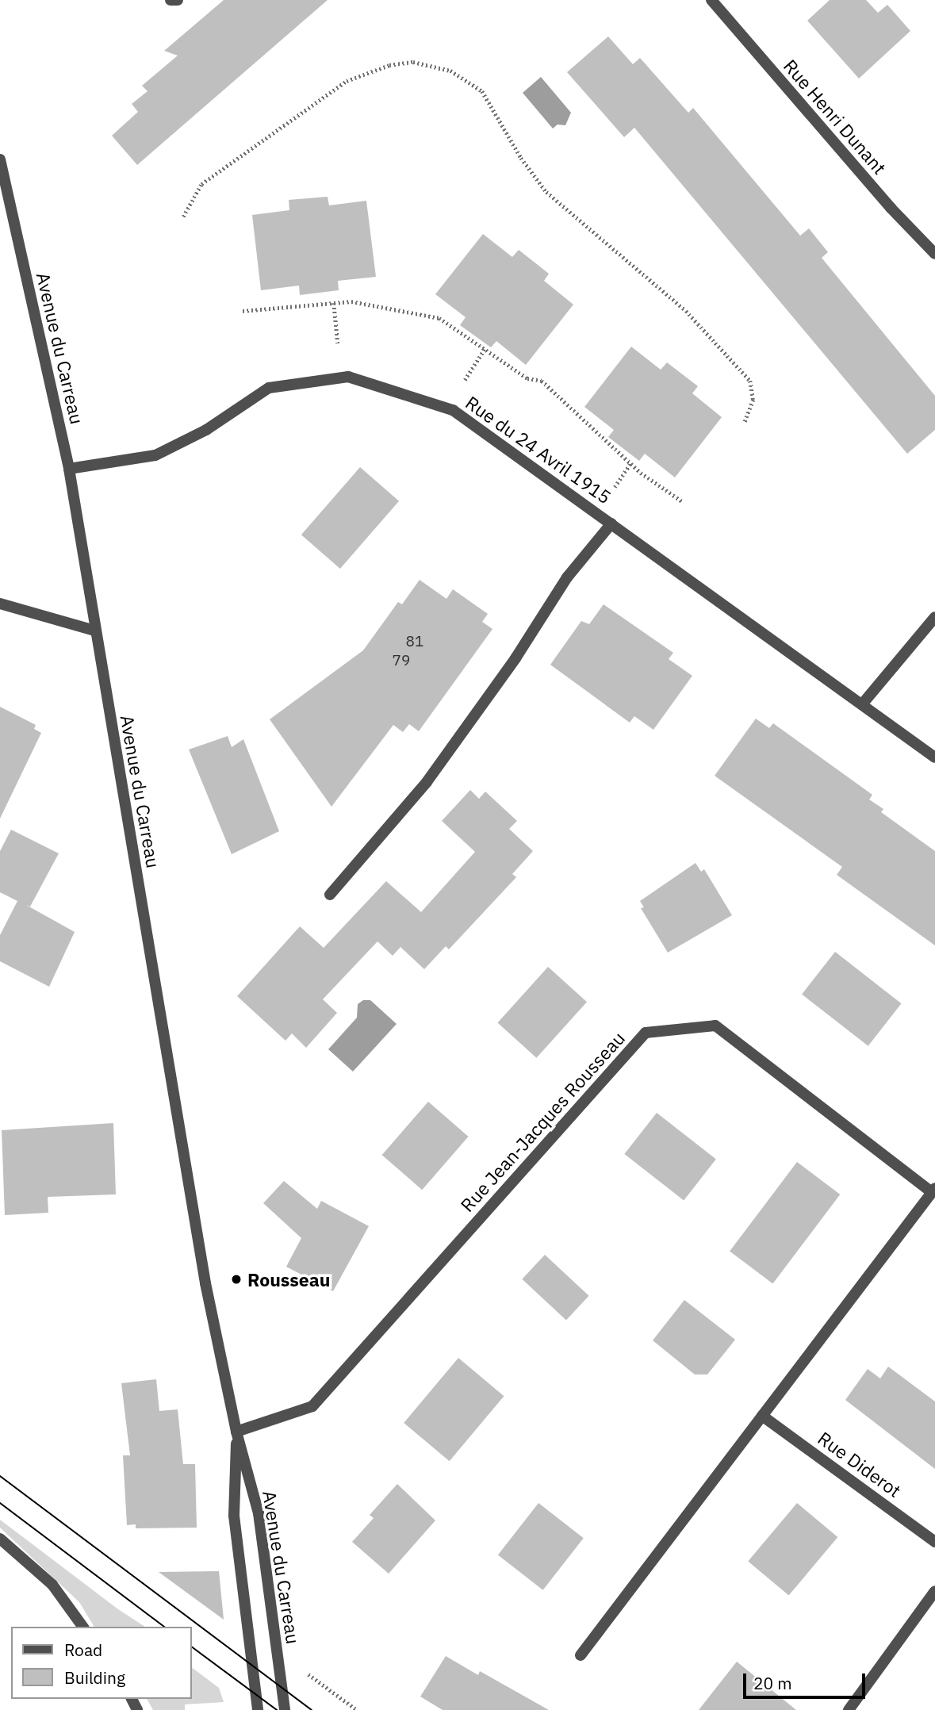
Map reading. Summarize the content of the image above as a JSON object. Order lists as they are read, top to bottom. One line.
{"streets":{"street":["Rue Henri Dunant","Avenue du Carreau","Rue du 24 Avril 1915","Rue Jean-Jacques Rousseau","Rue Diderot"]},"crossings":[["Avenue du Carreau","Rue du 24 Avril 1915"],["Avenue du Carreau","Rue Jean-Jacques Rousseau"],["Rue Jean-Jacques Rousseau","Rue Diderot"]],"places":["Rousseau"],"house_numbers":["81","79"],"legend":["Road","Building"],"scale_bar":"20 m"}
